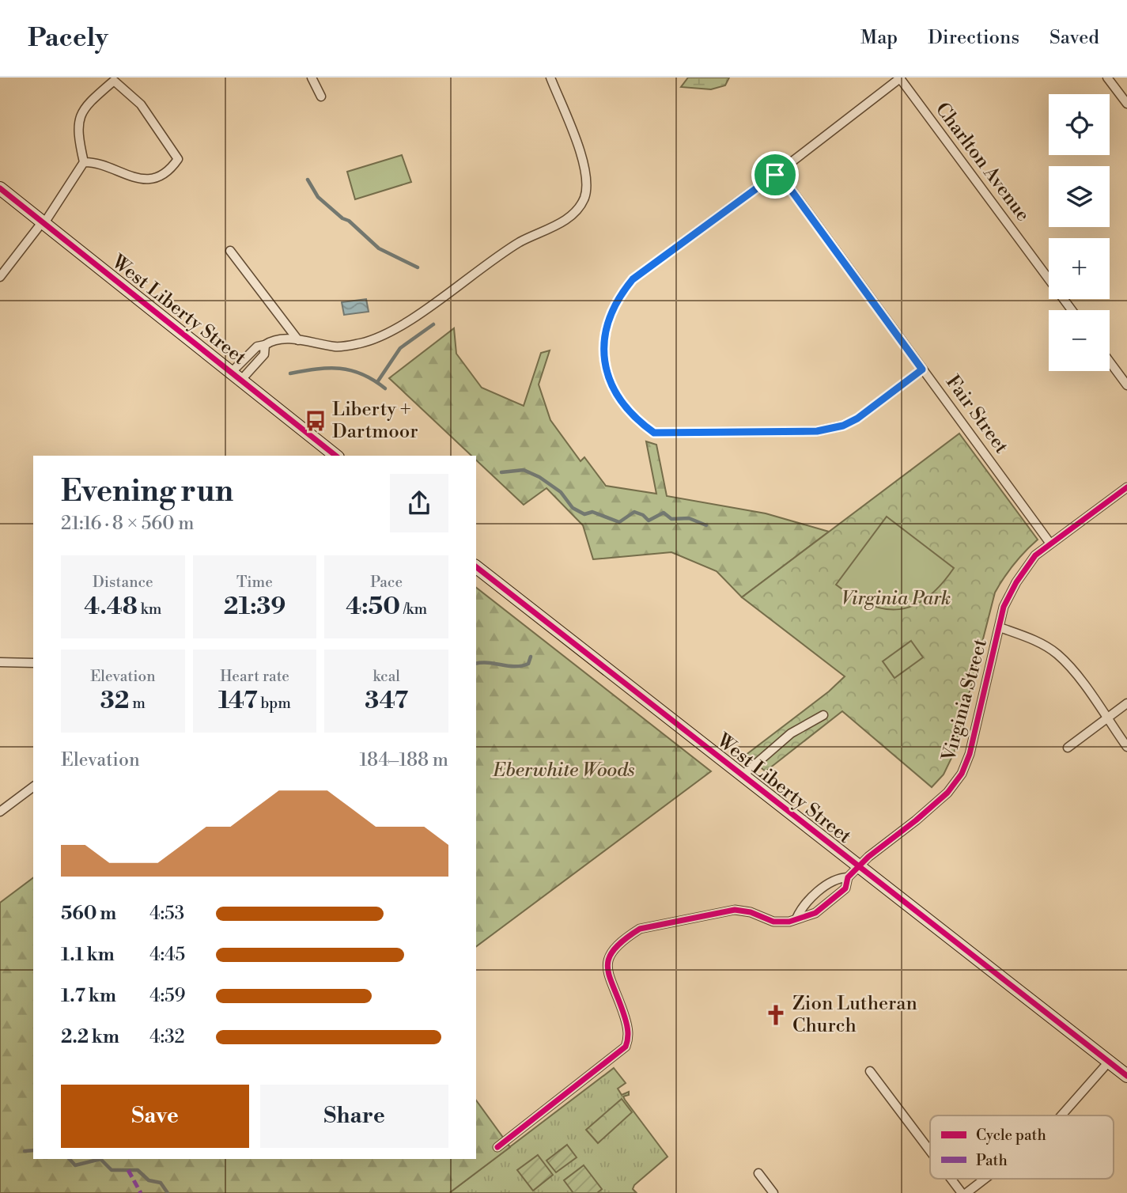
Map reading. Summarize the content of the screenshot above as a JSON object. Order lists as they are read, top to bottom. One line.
{"streets":{"main road":["West Liberty Street"],"street":["Charlton Avenue","Fair Street","Virginia Street"]},"crossings":[["West Liberty Street","Virginia Street"],["Fair Street","Virginia Street"]],"parks":["Virginia Park","Eberwhite Woods"],"places":{"bus stop":["Liberty + Dartmoor"],"church":["Zion Lutheran Church"]},"legend":["Cycle path","Path"],"page":{"header":"Pacely","nav":["Map","Directions","Saved"],"map_buttons":["+","−"],"heading":["Evening run","21:16 · 8 × 560 m"],"stats":[["Distance","4.48 km"],["Time","21:39"],["Pace","4:50 /km"],["Elevation","32 m"],["Heart rate","147 bpm"],["kcal","347"]],"chart":["Elevation","184–188 m"],"list":[{"name":"560 m","note":"4:53"},{"name":"1.1 km","note":"4:45"},{"name":"1.7 km","note":"4:59"},{"name":"2.2 km","note":"4:32"}],"buttons":["Save","Share"]}}
